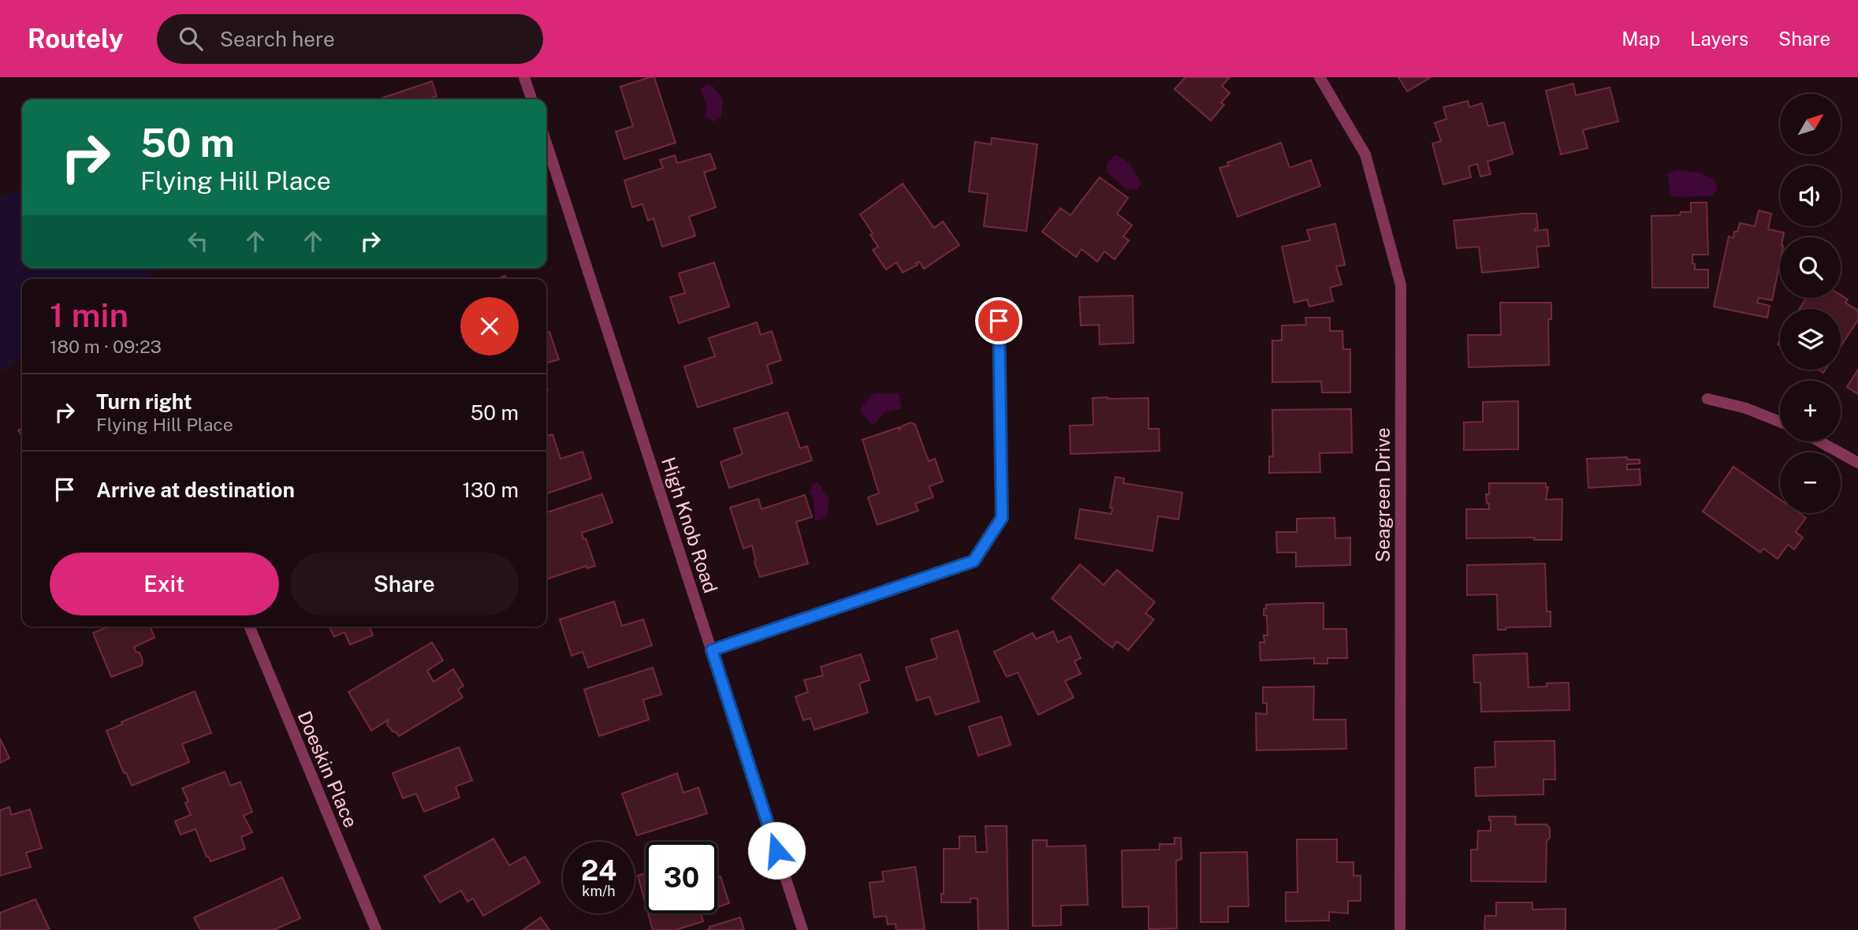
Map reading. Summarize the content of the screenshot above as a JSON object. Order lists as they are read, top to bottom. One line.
{"streets":{"street":["Seagreen Drive","High Knob Road","Doeskin Place"]},"north":"top right","page":{"header":"Routely","search":"Search here","nav":["Map","Layers","Share"],"map_buttons":["+","−"],"turn":["50 m","Flying Hill Place"],"heading":["1 min","180 m · 09:23"],"list":[{"name":"Turn right","note":"Flying Hill Place","value":"50 m"},{"name":"Arrive at destination","value":"130 m"}],"buttons":["Exit","Share"],"speed":"24 km/h","limit":"30"}}
